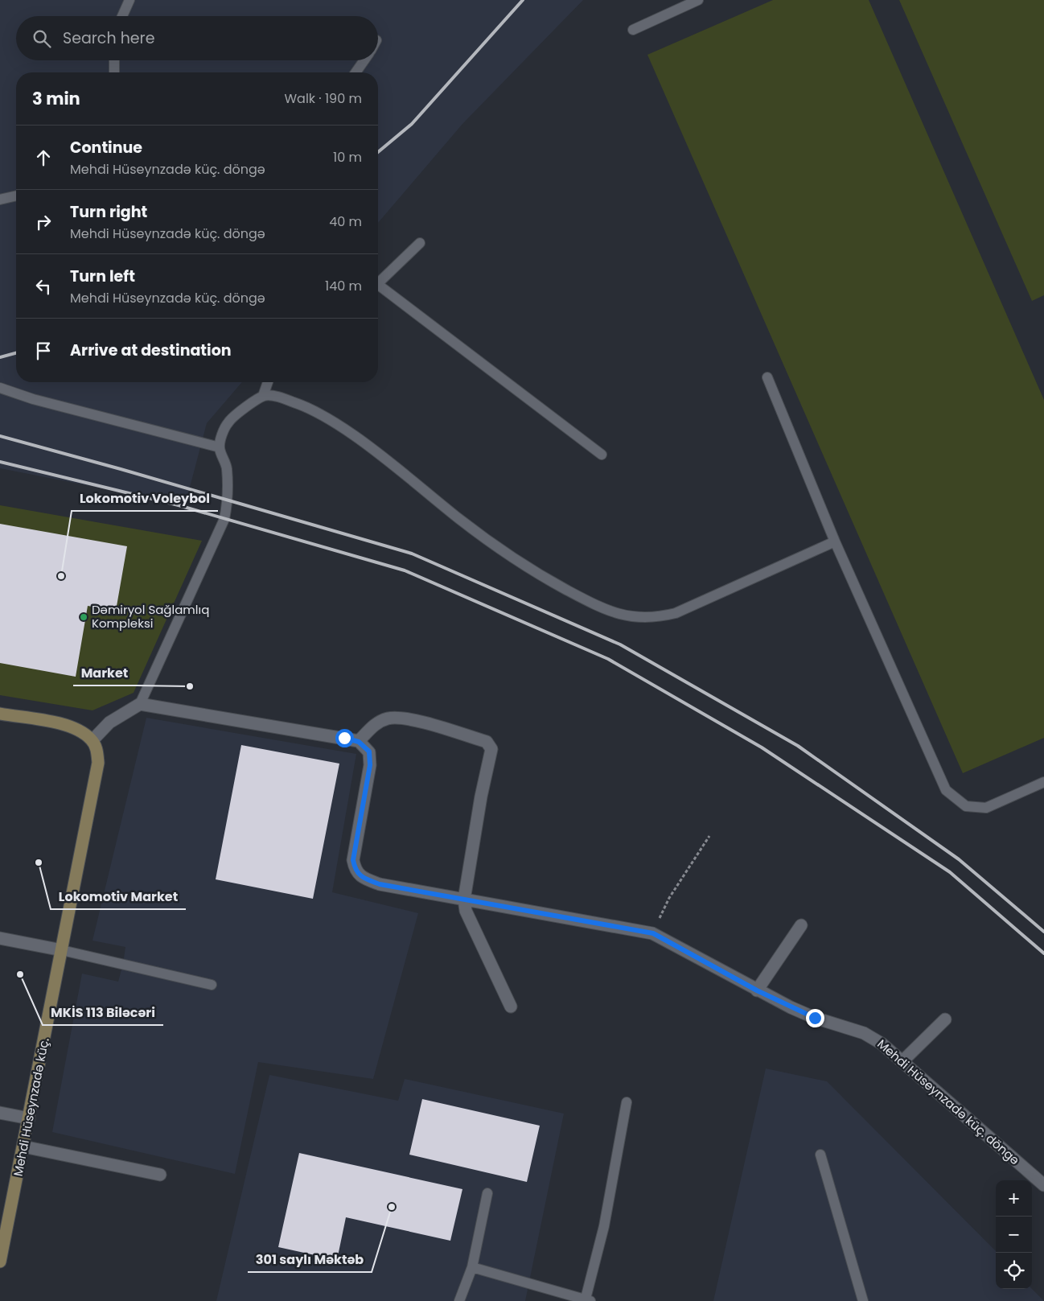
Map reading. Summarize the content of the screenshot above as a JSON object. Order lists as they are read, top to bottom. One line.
{"streets":{"main road":["Mehdi Hüseynzadə küç."],"street":["Mehdi Hüseynzadə küç. döngə"]},"places":["Lokomotiv Voleybol","Dəmiryol Sağlamlıq Kompleksi","Market","Lokomotiv Market","MKİS 113 Biləcəri","301 saylı Məktəb"],"page":{"search":"Search here","heading":["3 min","Walk · 190 m"],"list":[["Continue","Mehdi Hüseynzadə küç. döngə","10 m"],["Turn right","Mehdi Hüseynzadə küç. döngə","40 m"],["Turn left","Mehdi Hüseynzadə küç. döngə","140 m"],"Arrive at destination"],"map_buttons":["+","−"]}}
